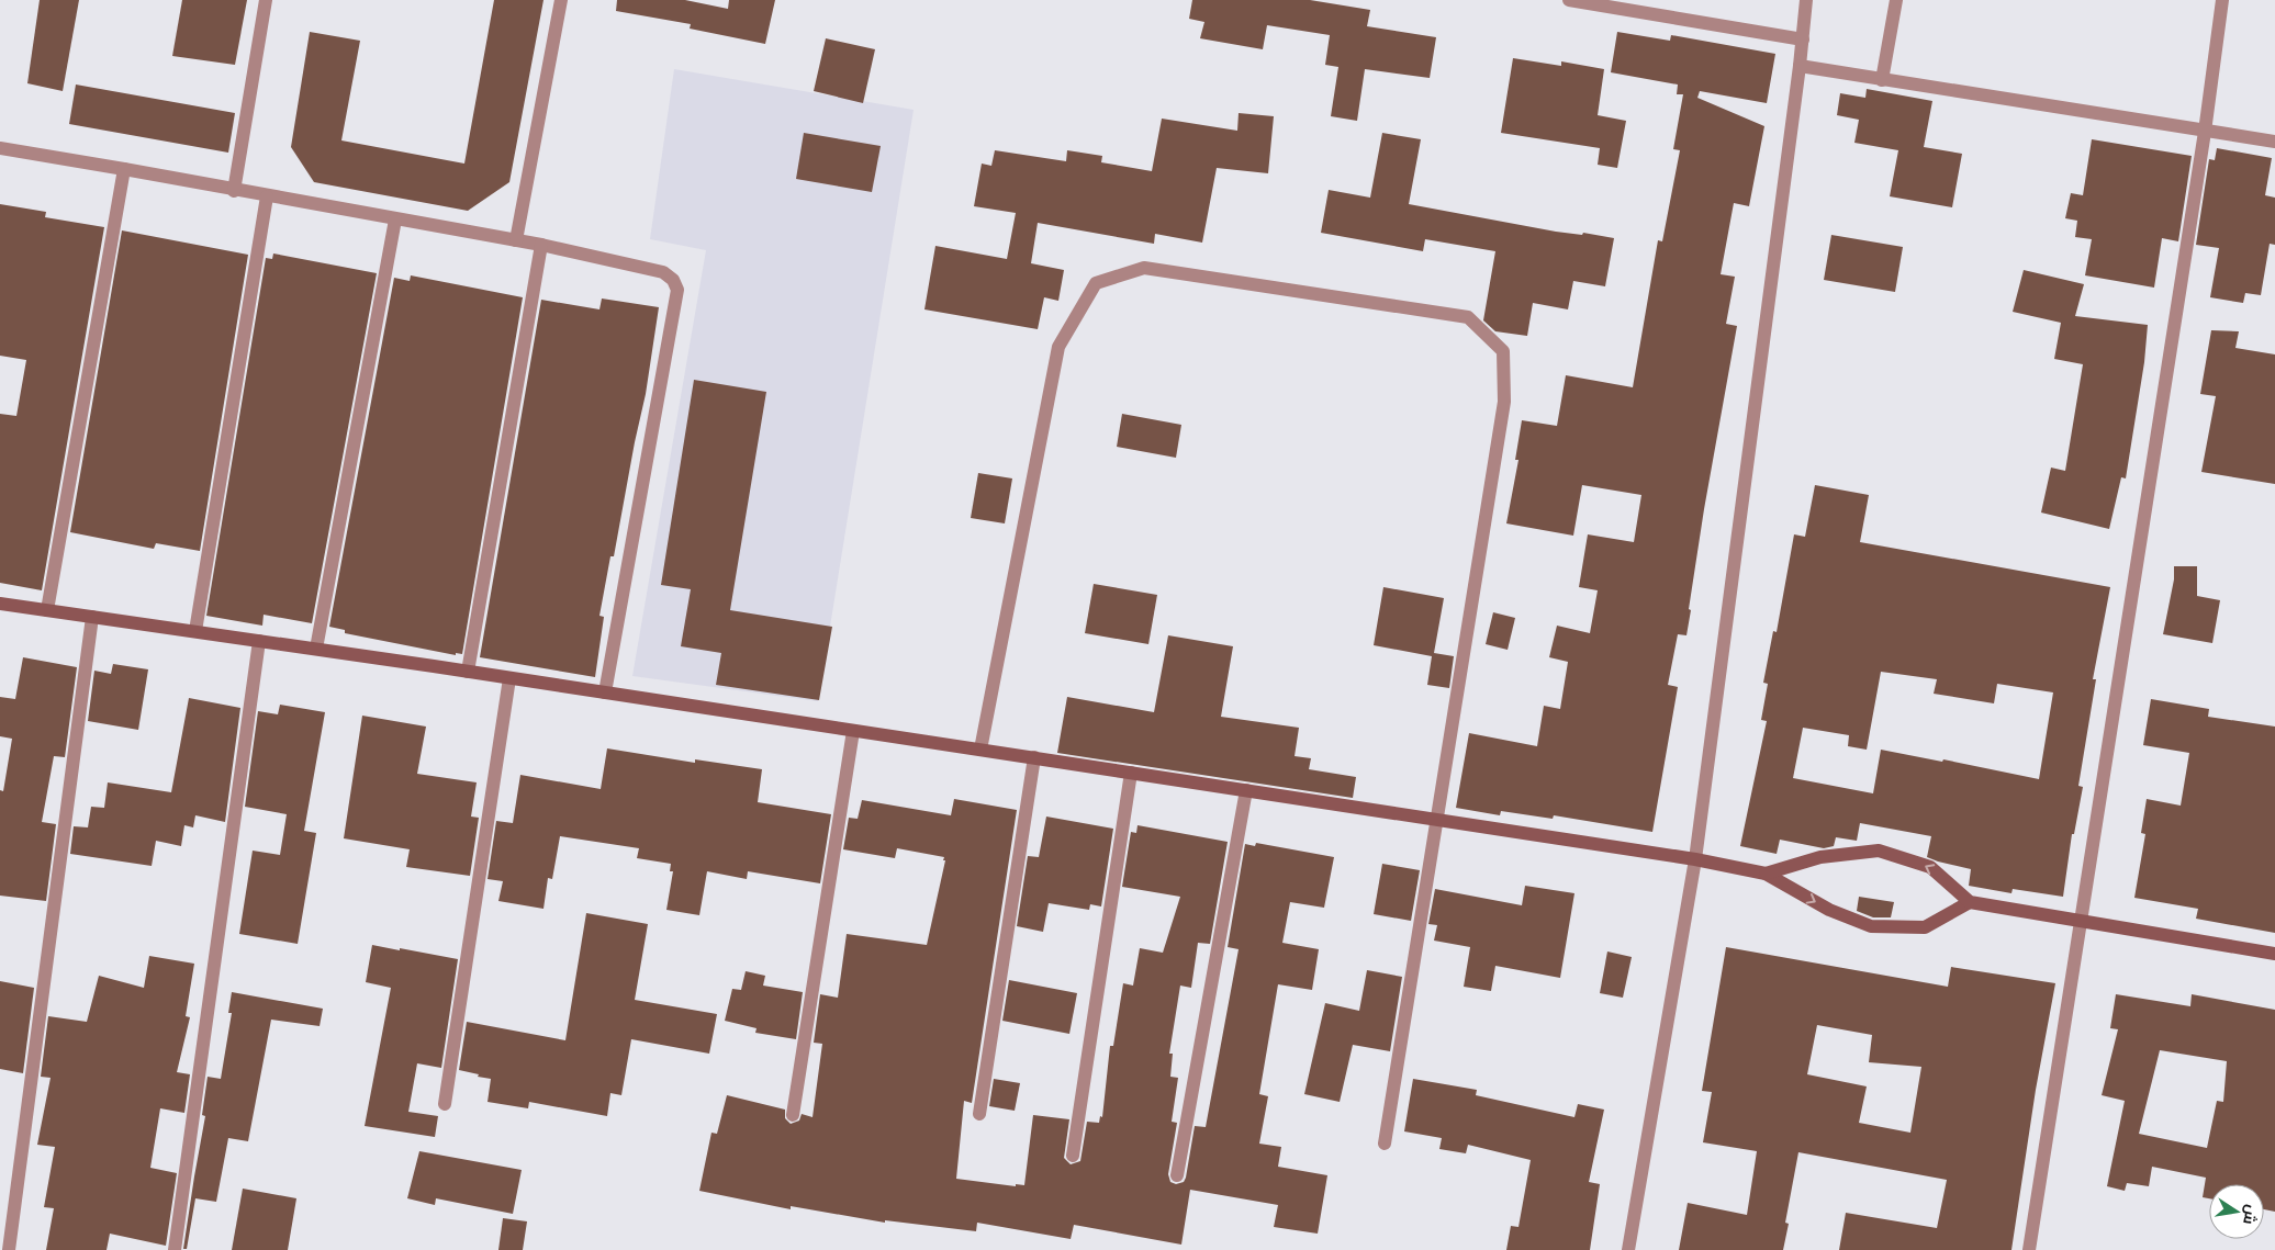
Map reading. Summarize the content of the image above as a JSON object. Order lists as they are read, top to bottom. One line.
{"north":"right"}
